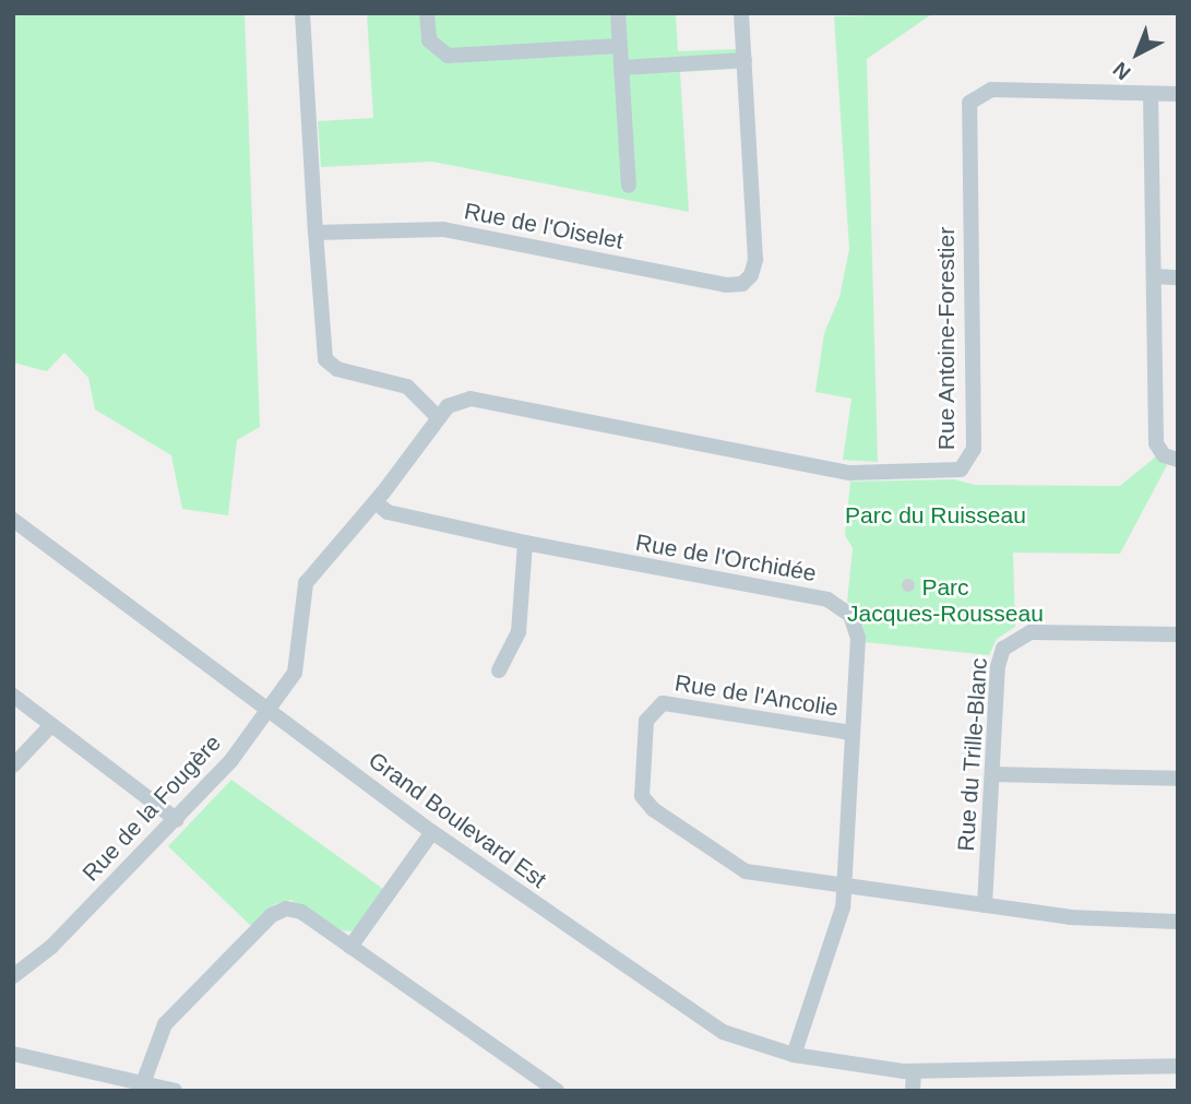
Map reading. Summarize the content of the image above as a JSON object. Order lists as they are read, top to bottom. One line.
{"streets":{"street":["Rue de l'Oiselet","Rue Antoine-Forestier","Rue de l'Orchidée","Rue de l'Ancolie","Rue du Trille-Blanc","Rue de la Fougère","Grand Boulevard Est"]},"crossings":[["Rue Antoine-Forestier","Rue de la Fougère"],["Rue de l'Orchidée","Rue de l'Ancolie"],["Rue de l'Orchidée","Rue de la Fougère"],["Rue de l'Orchidée","Grand Boulevard Est"],["Rue de la Fougère","Grand Boulevard Est"]],"parks":["Parc du Ruisseau","Parc Jacques-Rousseau"],"north":"bottom left"}
